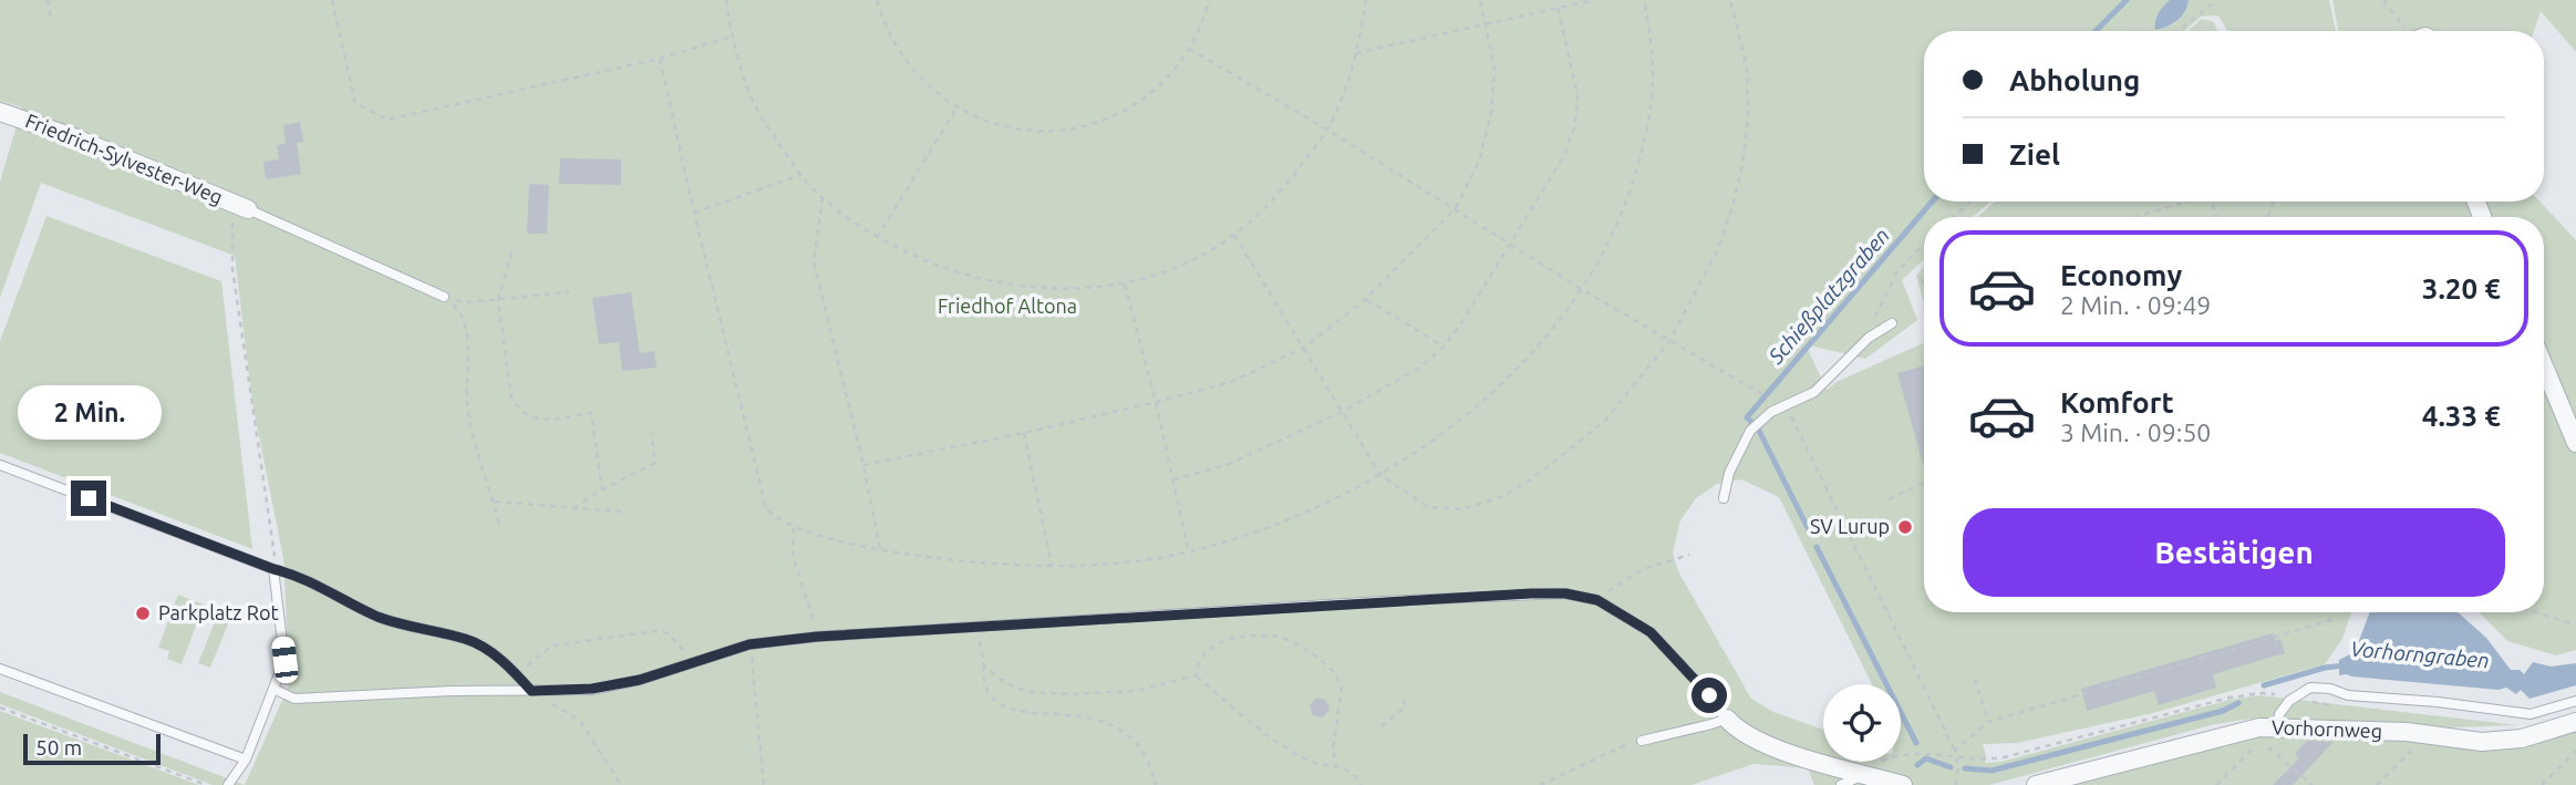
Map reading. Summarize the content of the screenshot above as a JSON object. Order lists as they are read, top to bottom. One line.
{"streets":{"street":["Friedrich-Sylvester-Weg","Vorhornweg"]},"water":["Schießplatzgraben","Vorhorngraben"],"parks":["Friedhof Altona"],"places":["SV Lurup","Parkplatz Rot"],"scale_bar":"50 m","page":{"banner":["Abholung","Ziel"],"list":[{"name":"Economy","note":"2 Min. · 09:49","value":"3.20 €"},{"name":"Komfort","note":"3 Min. · 09:50","value":"4.33 €"}],"bubble":"2 Min.","buttons":"Bestätigen","scale":"50 m"}}
